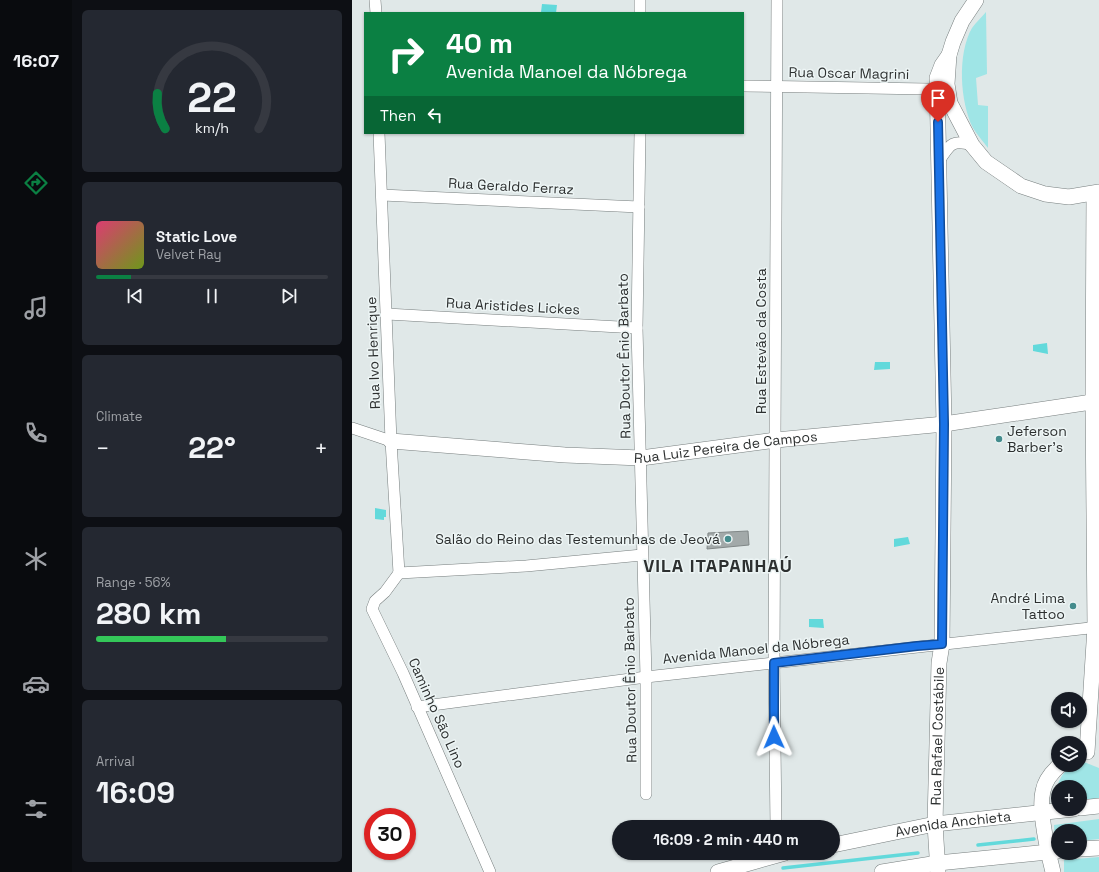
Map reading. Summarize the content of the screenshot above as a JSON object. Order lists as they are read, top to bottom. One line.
{"streets":{"street":["Rua Oscar Magrini","Rua Geraldo Ferraz","Rua Aristides Lickes","Rua Estevão da Costa","Rua Ivo Henrique","Rua Doutor Ênio Barbato","Rua Luiz Pereira de Campos","Avenida Manoel da Nóbrega","Caminho São Lino","Rua Rafael Costábile","Avenida Anchieta"]},"crossings":[["Rua Oscar Magrini","Rua Estevão da Costa"],["Rua Oscar Magrini","Rua Rafael Costábile"],["Rua Geraldo Ferraz","Rua Ivo Henrique"],["Rua Geraldo Ferraz","Rua Doutor Ênio Barbato"],["Rua Aristides Lickes","Rua Ivo Henrique"],["Rua Aristides Lickes","Rua Doutor Ênio Barbato"],["Rua Estevão da Costa","Rua Luiz Pereira de Campos"],["Rua Estevão da Costa","Avenida Manoel da Nóbrega"],["Rua Ivo Henrique","Rua Luiz Pereira de Campos"],["Rua Ivo Henrique","Caminho São Lino"],["Rua Doutor Ênio Barbato","Rua Luiz Pereira de Campos"],["Rua Doutor Ênio Barbato","Avenida Manoel da Nóbrega"],["Rua Luiz Pereira de Campos","Rua Rafael Costábile"],["Avenida Manoel da Nóbrega","Caminho São Lino"],["Avenida Manoel da Nóbrega","Rua Rafael Costábile"],["Rua Rafael Costábile","Avenida Anchieta"]],"districts":["VILA ITAPANHAÚ"],"places":["Jeferson Barber's","Salão do Reino das Testemunhas de Jeová","André Lima Tattoo"],"page":{"tabs":"16:07","turn":["40 m","Avenida Manoel da Nóbrega"],"then":"Then","song":["Static Love","Velvet Ray"],"tile":["Climate",["Range · 56%","280 km"],["Arrival","16:09"]],"heat":["−","22°","+"],"map_buttons":["+","−"],"limit":"30","trip":"16:09 · 2 min · 440 m","gauge":["22","km/h"]}}
